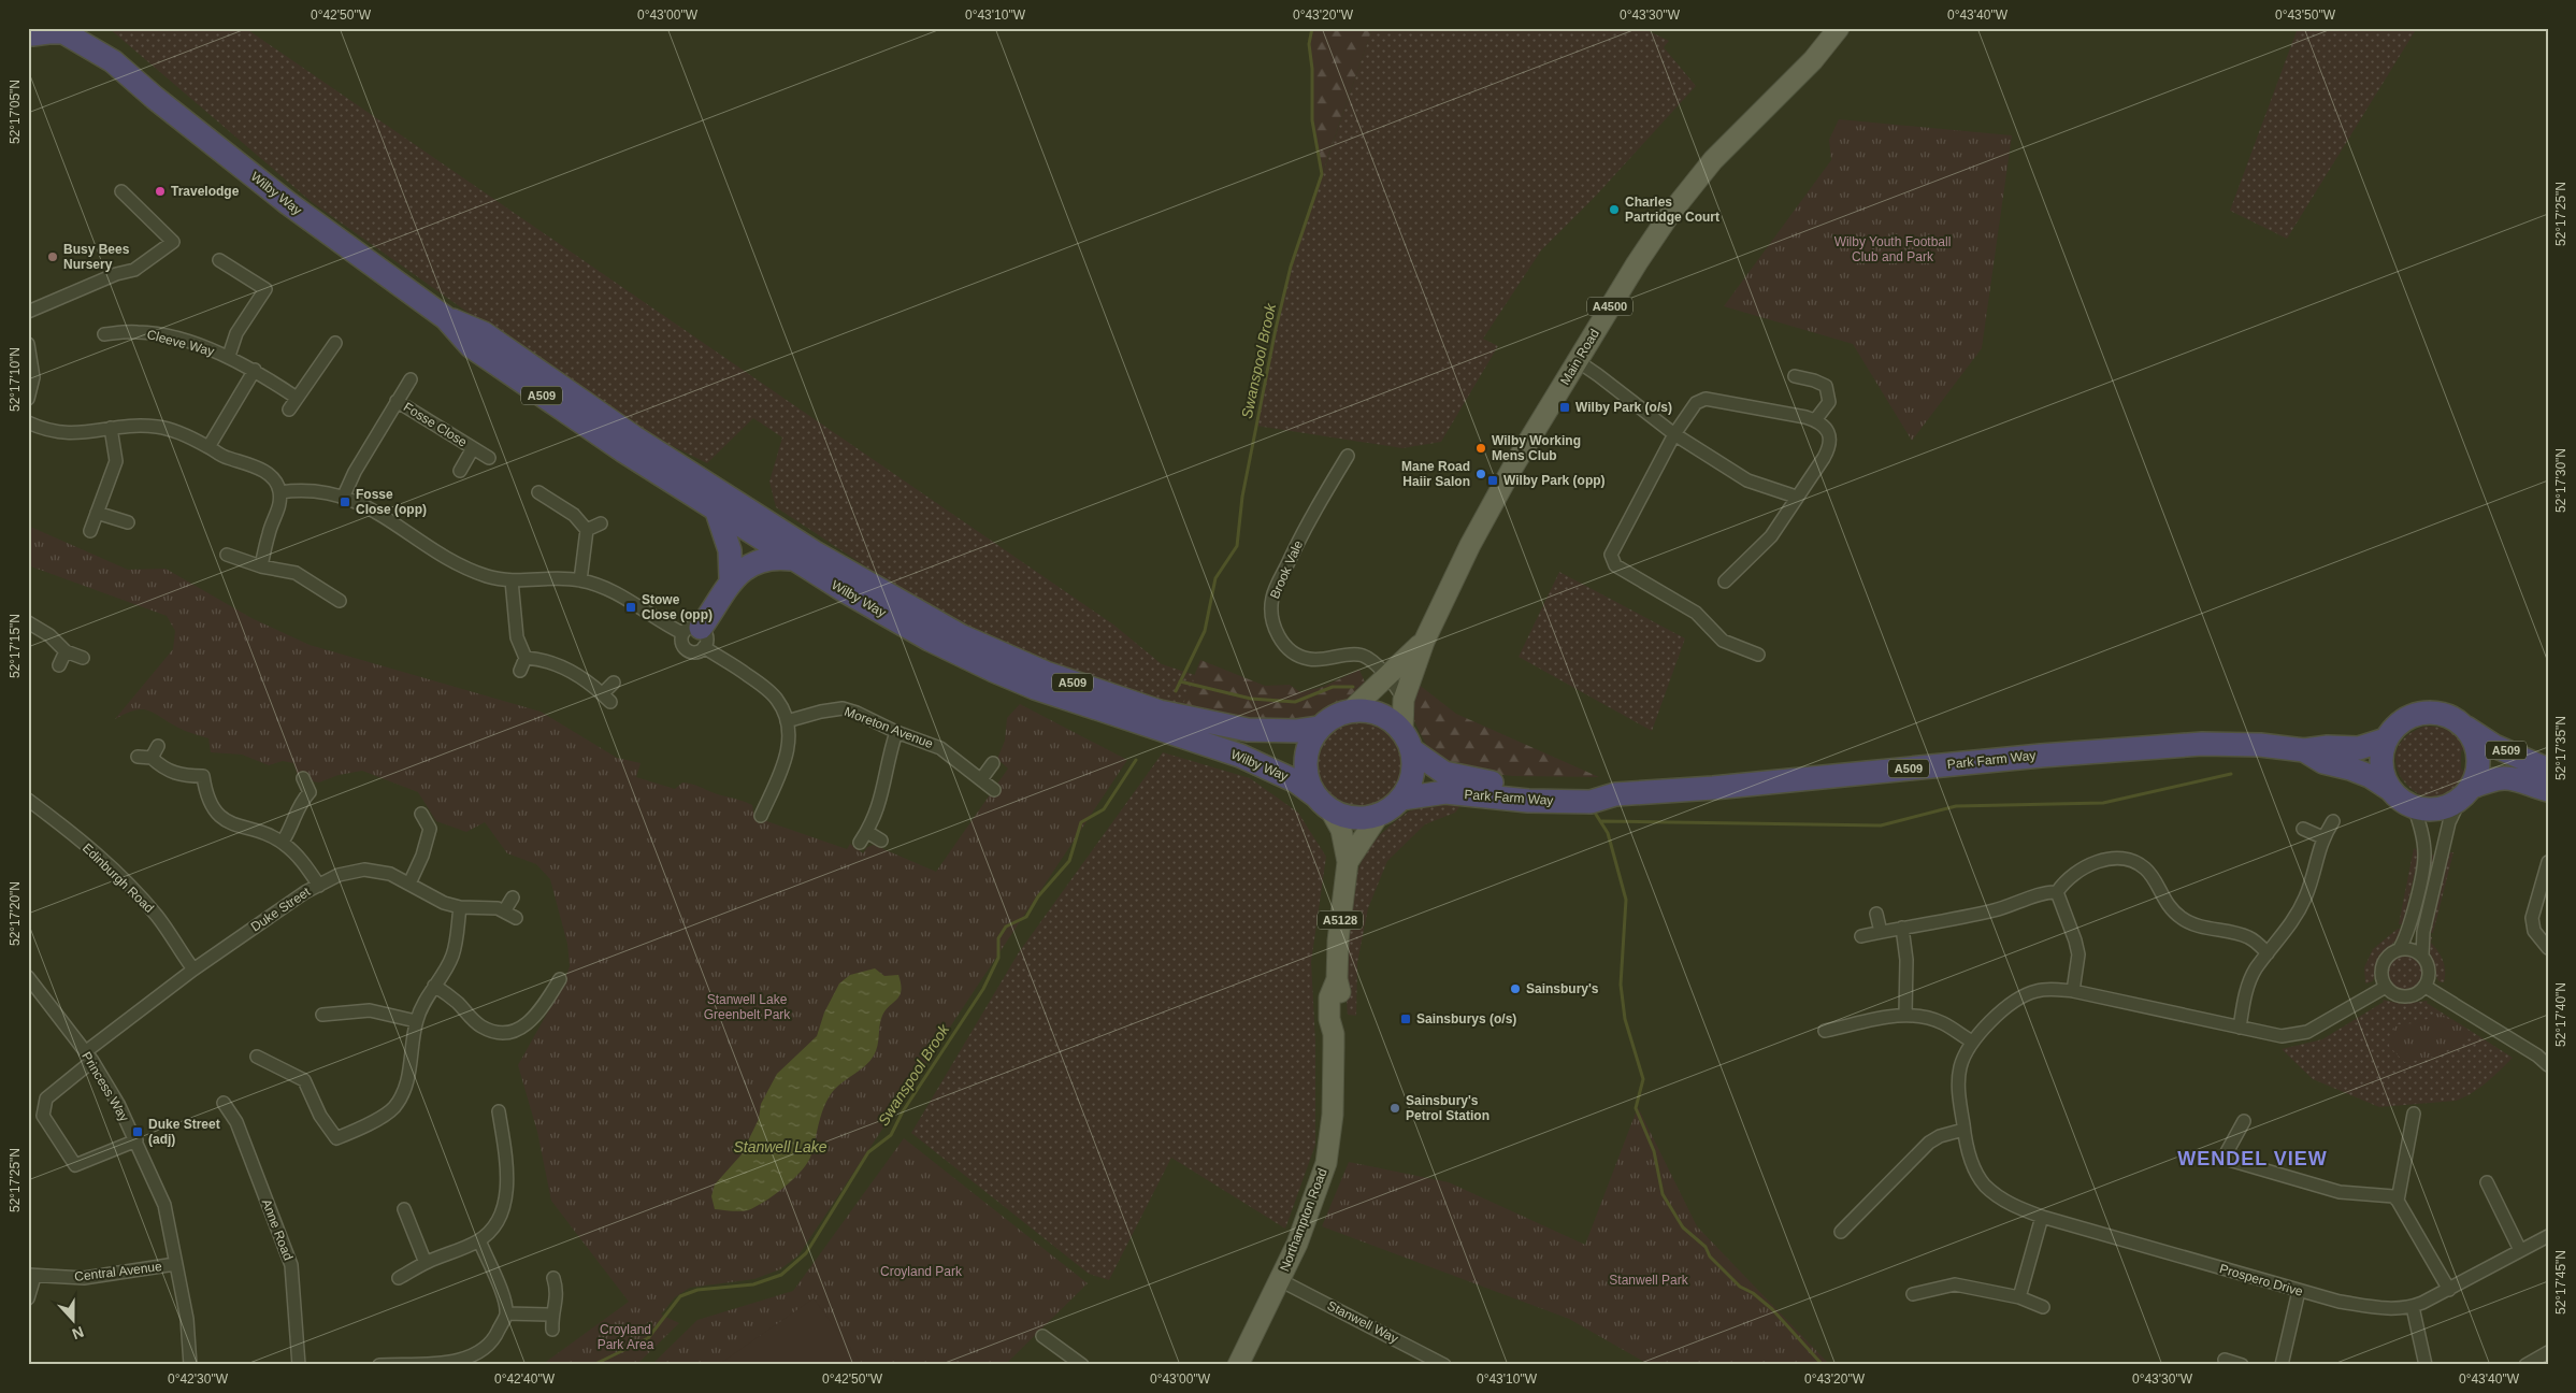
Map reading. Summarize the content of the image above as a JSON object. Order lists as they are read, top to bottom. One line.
{"streets":{"highway":["Wilby Way","A509","Park Farm Way"],"main road":["A4500","Main Road","A5128","Northampton Road"],"street":["Cleeve Way","Fosse Close","Brook Vale","Moreton Avenue","Edinburgh Road","Duke Street","Princess Way","Anne Road","Central Avenue","Prospero Drive","Stanwell Way"]},"crossings":[["Wilby Way","Main Road"],["Wilby Way","Park Farm Way"],["Wilby Way","Northampton Road"],["Main Road","Brook Vale"],["Main Road","Park Farm Way"],["Main Road","Northampton Road"],["A509","Park Farm Way"],["Park Farm Way","Northampton Road"],["Edinburgh Road","Duke Street"],["Duke Street","Princess Way"],["Princess Way","Central Avenue"],["Northampton Road","Stanwell Way"]],"districts":["WENDEL VIEW"],"water":["Swanspool Brook","Stanwell Lake"],"parks":["Wilby Youth Football Club and Park","Stanwell Lake Greenbelt Park","Croyland Park","Stanwell Park","Croyland Park Area"],"places":{"other":["Travelodge","Charles Partridge Court","Busy Bees Nursery","Wilby Working Mens Club","Mane Road Haiir Salon","Sainsbury's","Sainsbury's Petrol Station"],"transit":["Wilby Park (o/s)","Wilby Park (opp)","Fosse Close (opp)","Stowe Close (opp)","Sainsburys (o/s)","Duke Street (adj)"]},"north":"bottom","coordinates":["0°42'50\"W","0°43'00\"W","0°43'10\"W","0°43'20\"W","0°43'30\"W","0°43'40\"W","0°43'50\"W","52°17'05\"N","52°17'25\"N","52°17'10\"N","52°17'30\"N","52°17'15\"N","52°17'35\"N","52°17'20\"N","52°17'40\"N","52°17'45\"N","0°42'30\"W","0°42'40\"W"]}
